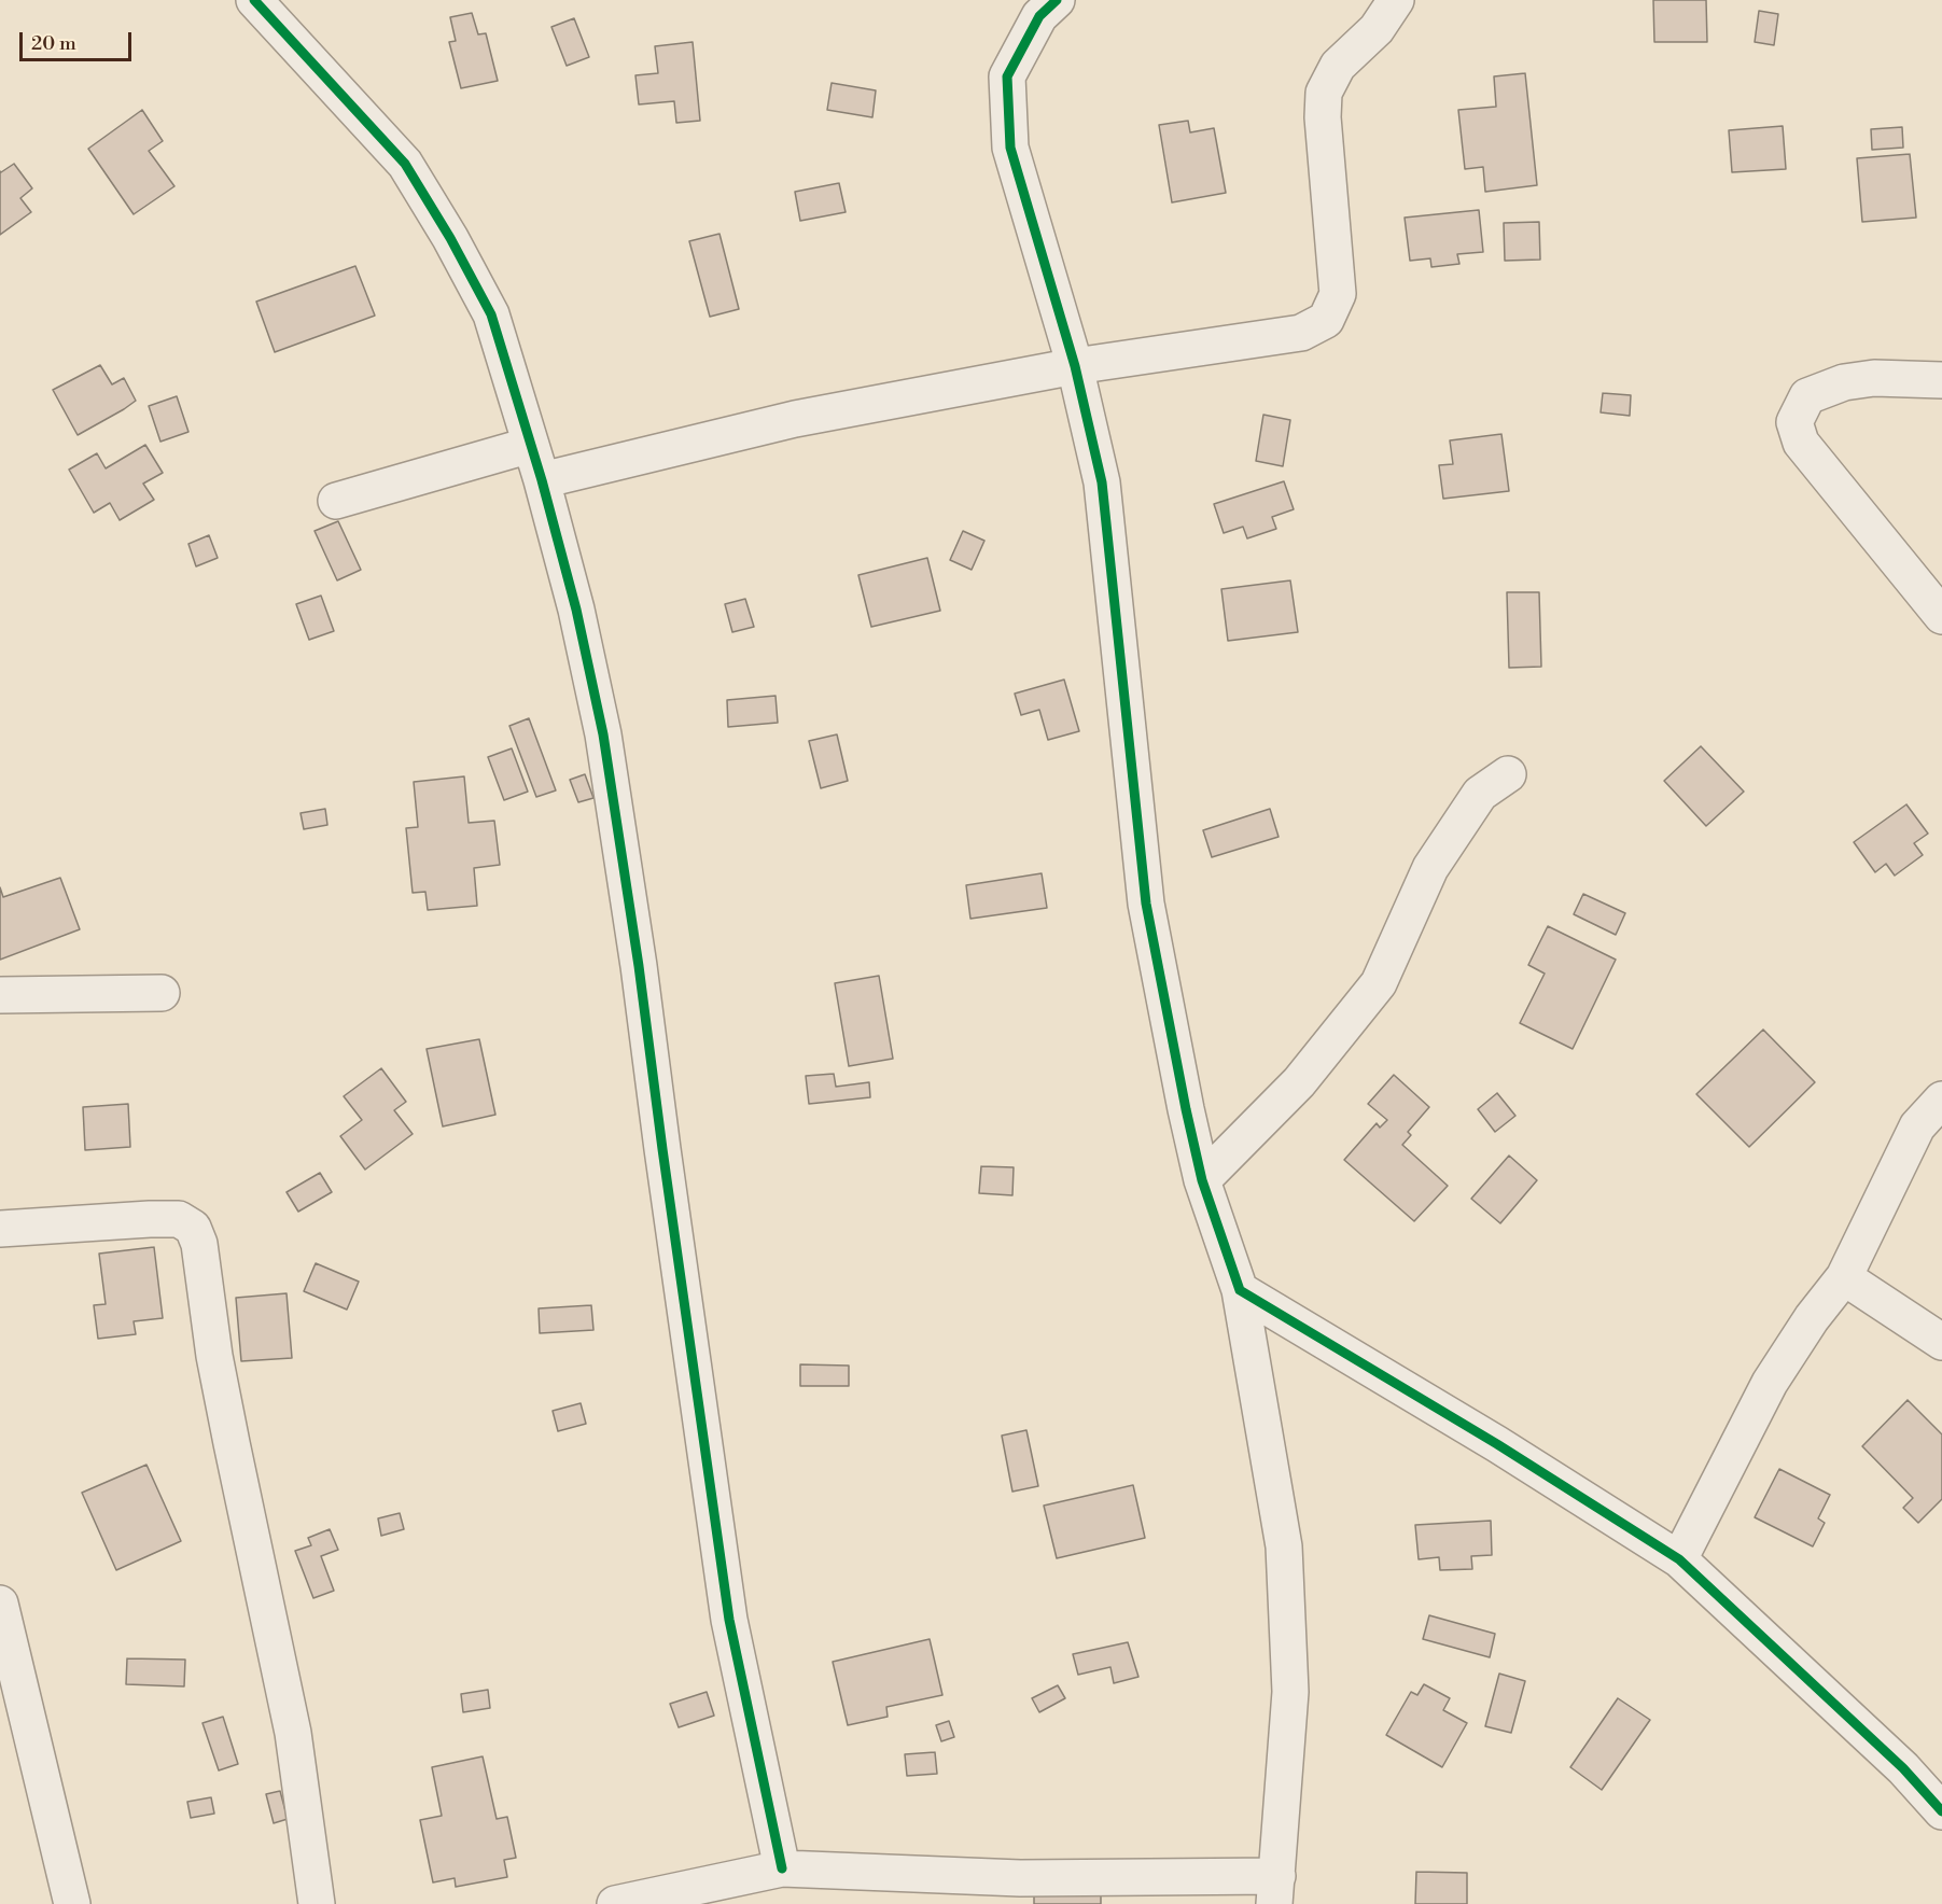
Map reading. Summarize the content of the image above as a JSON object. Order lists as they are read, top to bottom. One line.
{"scale_bar":"20 m"}
